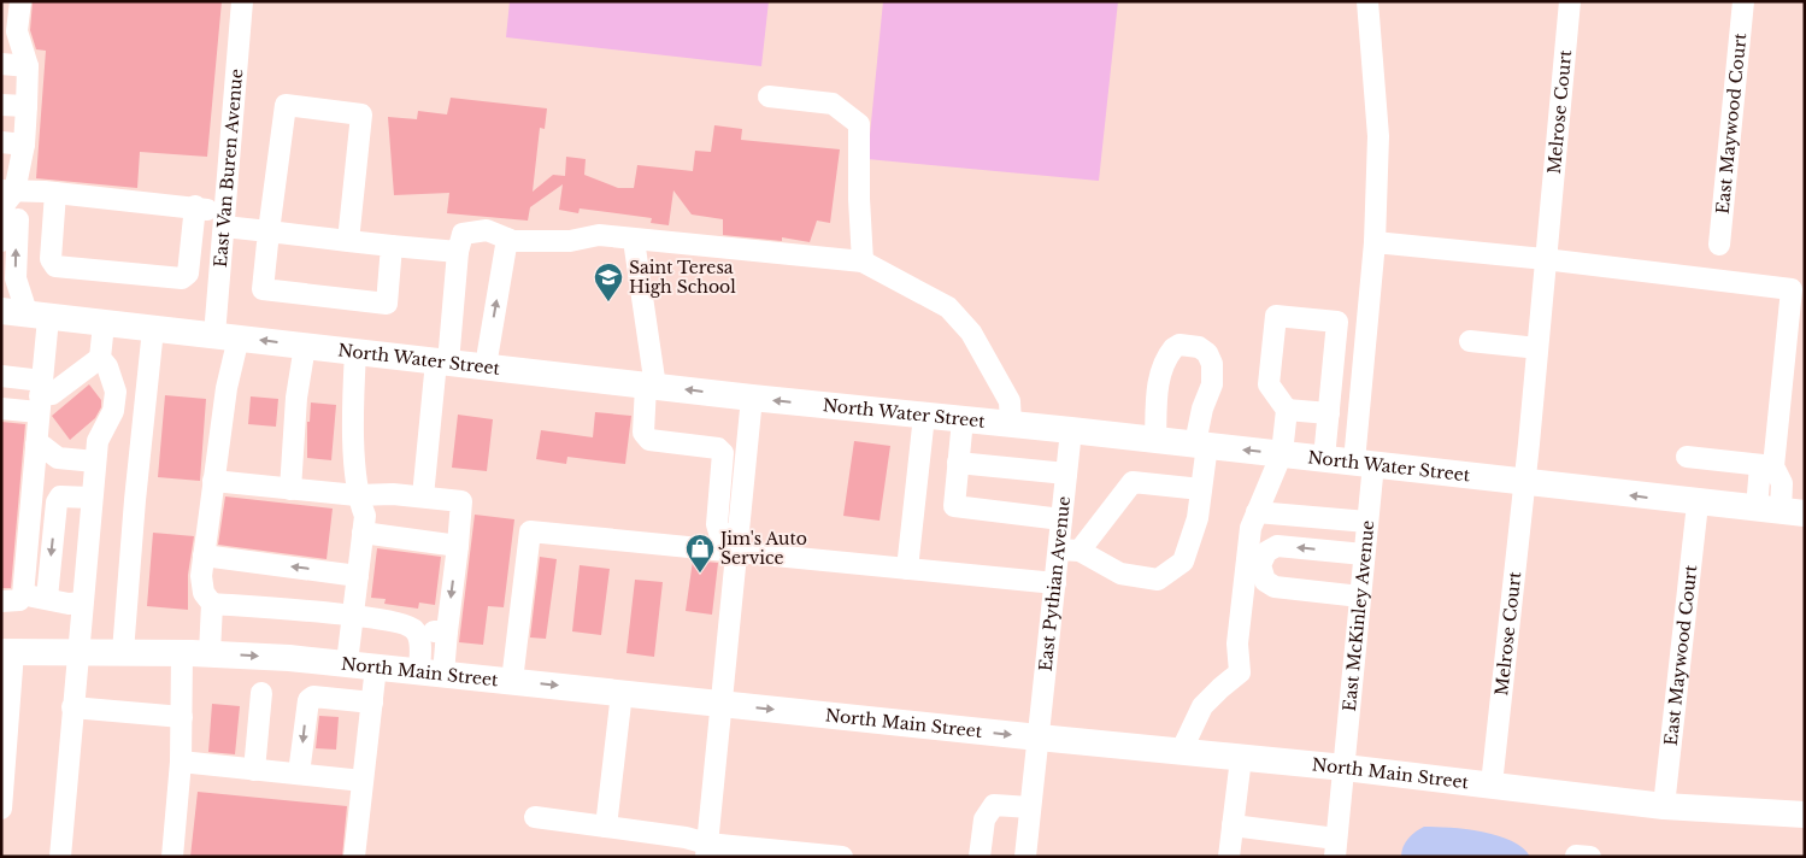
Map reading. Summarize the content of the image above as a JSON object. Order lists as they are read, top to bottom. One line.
{"streets":{"main road":["North Water Street","North Main Street"],"street":["Melrose Court","East Maywood Court","East Van Buren Avenue","East Pythian Avenue","East McKinley Avenue"]},"crossings":[["Melrose Court","North Water Street"],["Melrose Court","North Main Street"],["East Maywood Court","North Water Street"],["East Maywood Court","North Main Street"],["East Van Buren Avenue","North Water Street"],["North Water Street","East Pythian Avenue"],["North Water Street","East McKinley Avenue"],["East Pythian Avenue","North Main Street"],["East McKinley Avenue","North Main Street"]],"places":{"school or university":["Saint Teresa High School"],"shop":["Jim's Auto Service"]}}
